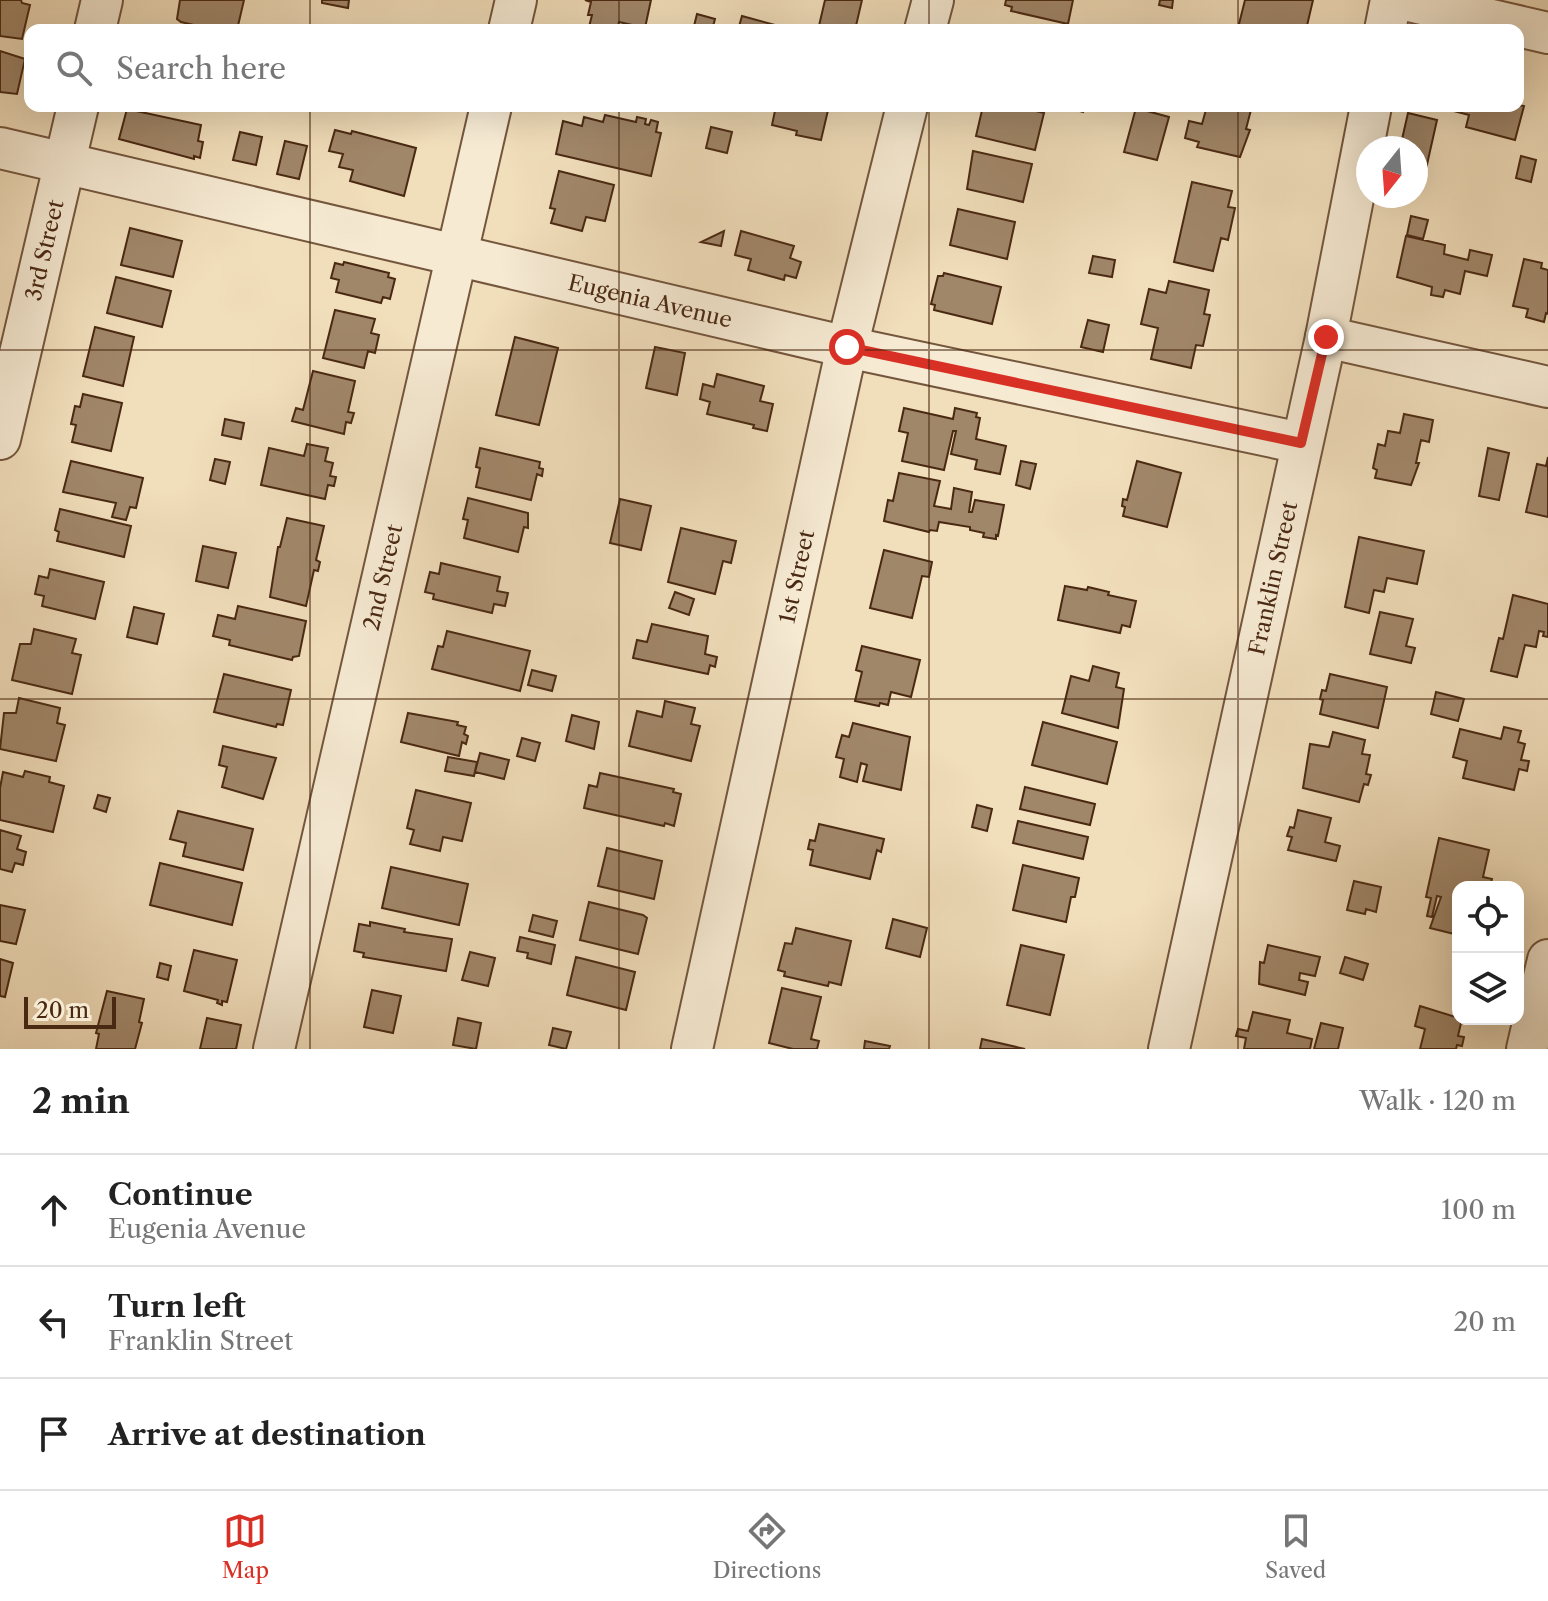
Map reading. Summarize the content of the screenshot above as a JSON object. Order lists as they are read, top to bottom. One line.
{"streets":{"street":["3rd Street","Eugenia Avenue","2nd Street","1st Street","Franklin Street"]},"crossings":[["3rd Street","Eugenia Avenue"],["Eugenia Avenue","2nd Street"],["Eugenia Avenue","1st Street"],["Eugenia Avenue","Franklin Street"]],"scale_bar":"20 m","north":"bottom","page":{"search":"Search here","scale":"20 m","heading":["2 min","Walk · 120 m"],"list":[["Continue","Eugenia Avenue","100 m"],["Turn left","Franklin Street","20 m"],"Arrive at destination"],"nav":["Map","Directions","Saved"]}}
